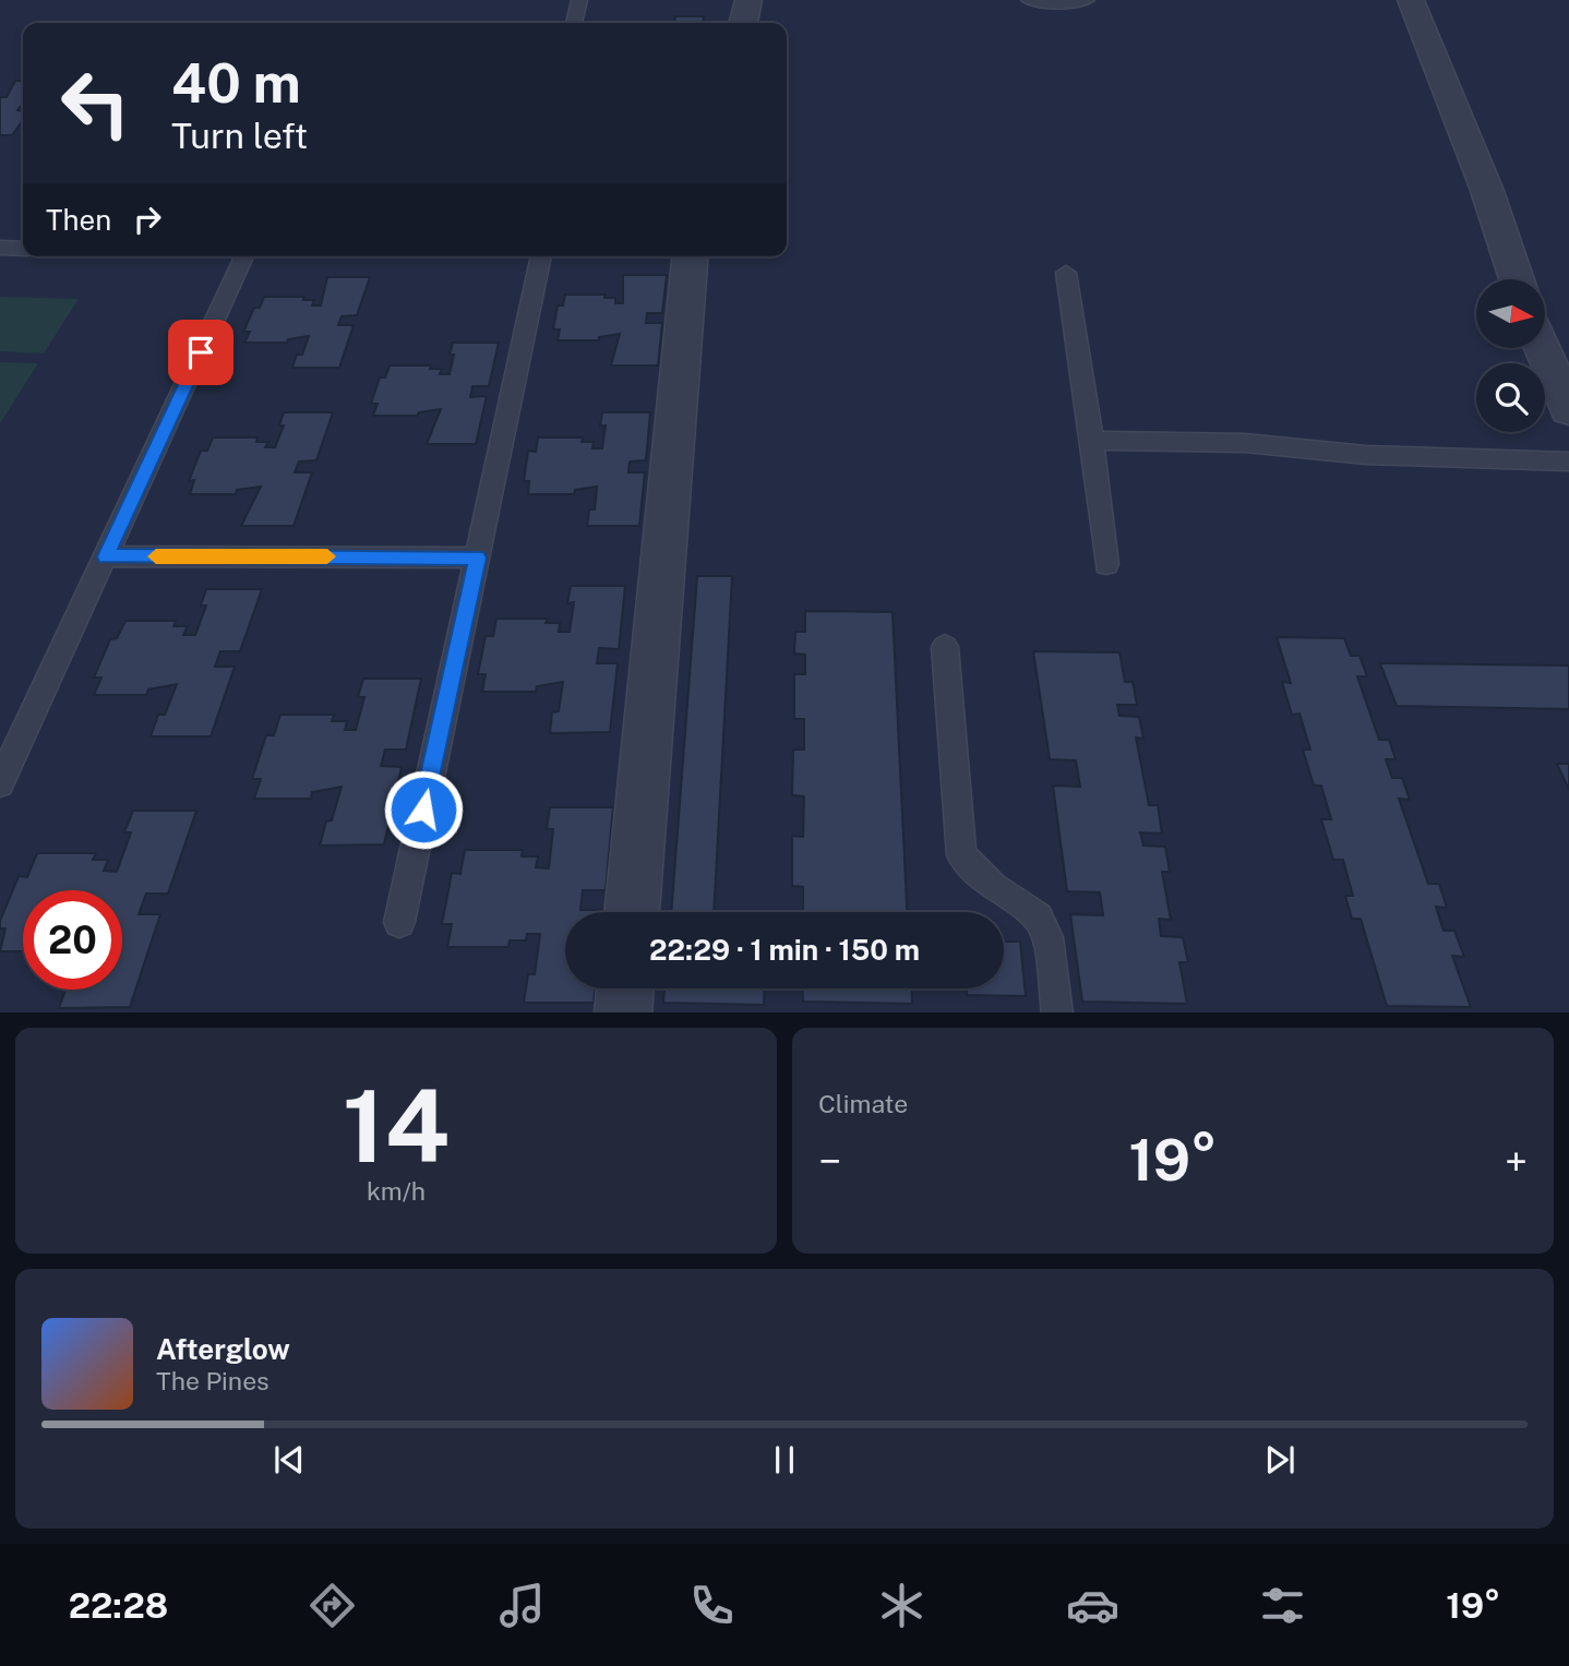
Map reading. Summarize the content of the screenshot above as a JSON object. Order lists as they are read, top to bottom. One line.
{"north":"right","page":{"turn":["40 m","Turn left"],"then":"Then","limit":"20","trip":"22:29 · 1 min · 150 m","tile":[["14","km/h"],"Climate"],"heat":["−","19°","+"],"song":["Afterglow","The Pines"],"tabs":["22:28","19°"]}}
